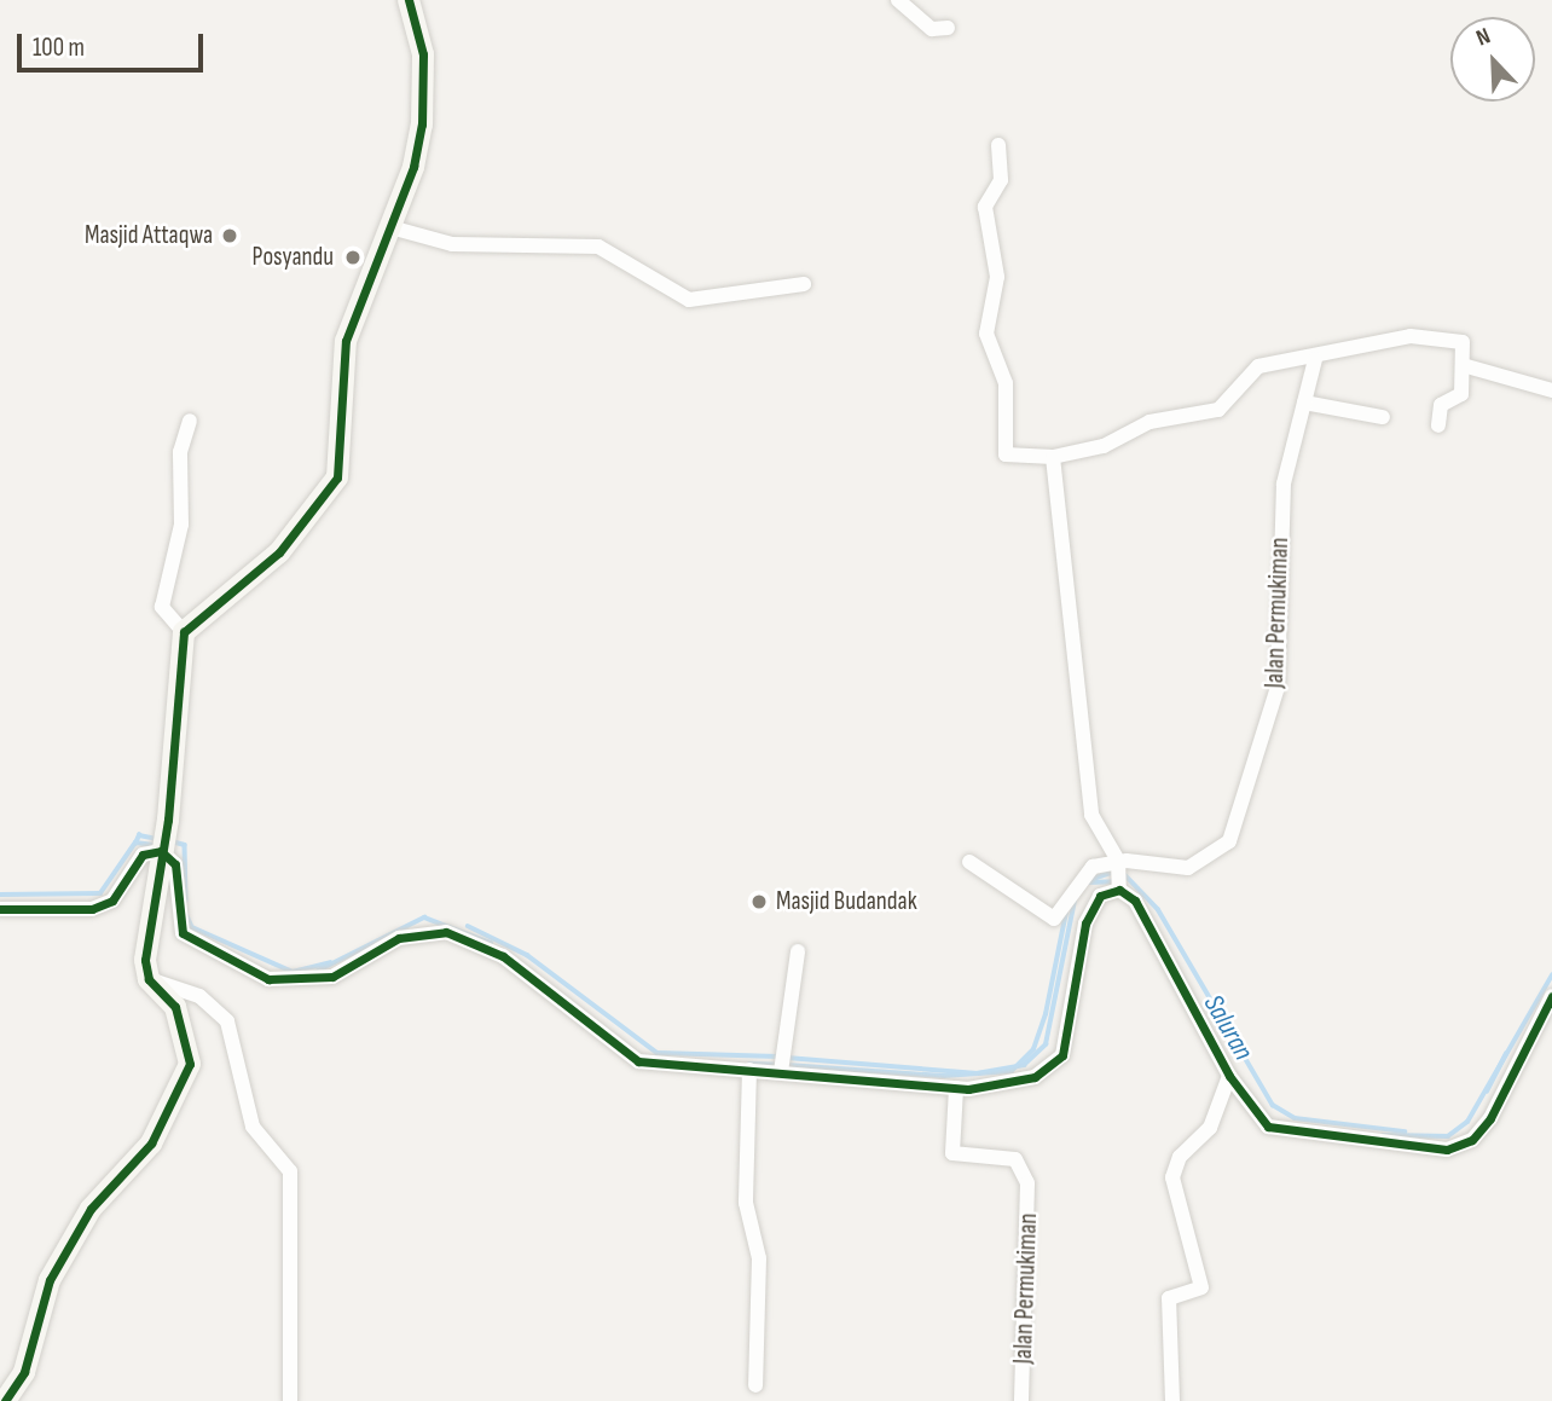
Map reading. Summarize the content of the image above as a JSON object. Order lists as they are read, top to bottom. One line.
{"streets":{"street":["Jalan Permukiman"]},"water":["Saluran"],"places":["Masjid Attaqwa","Posyandu","Masjid Budandak"],"scale_bar":"100 m","north":"top left"}
